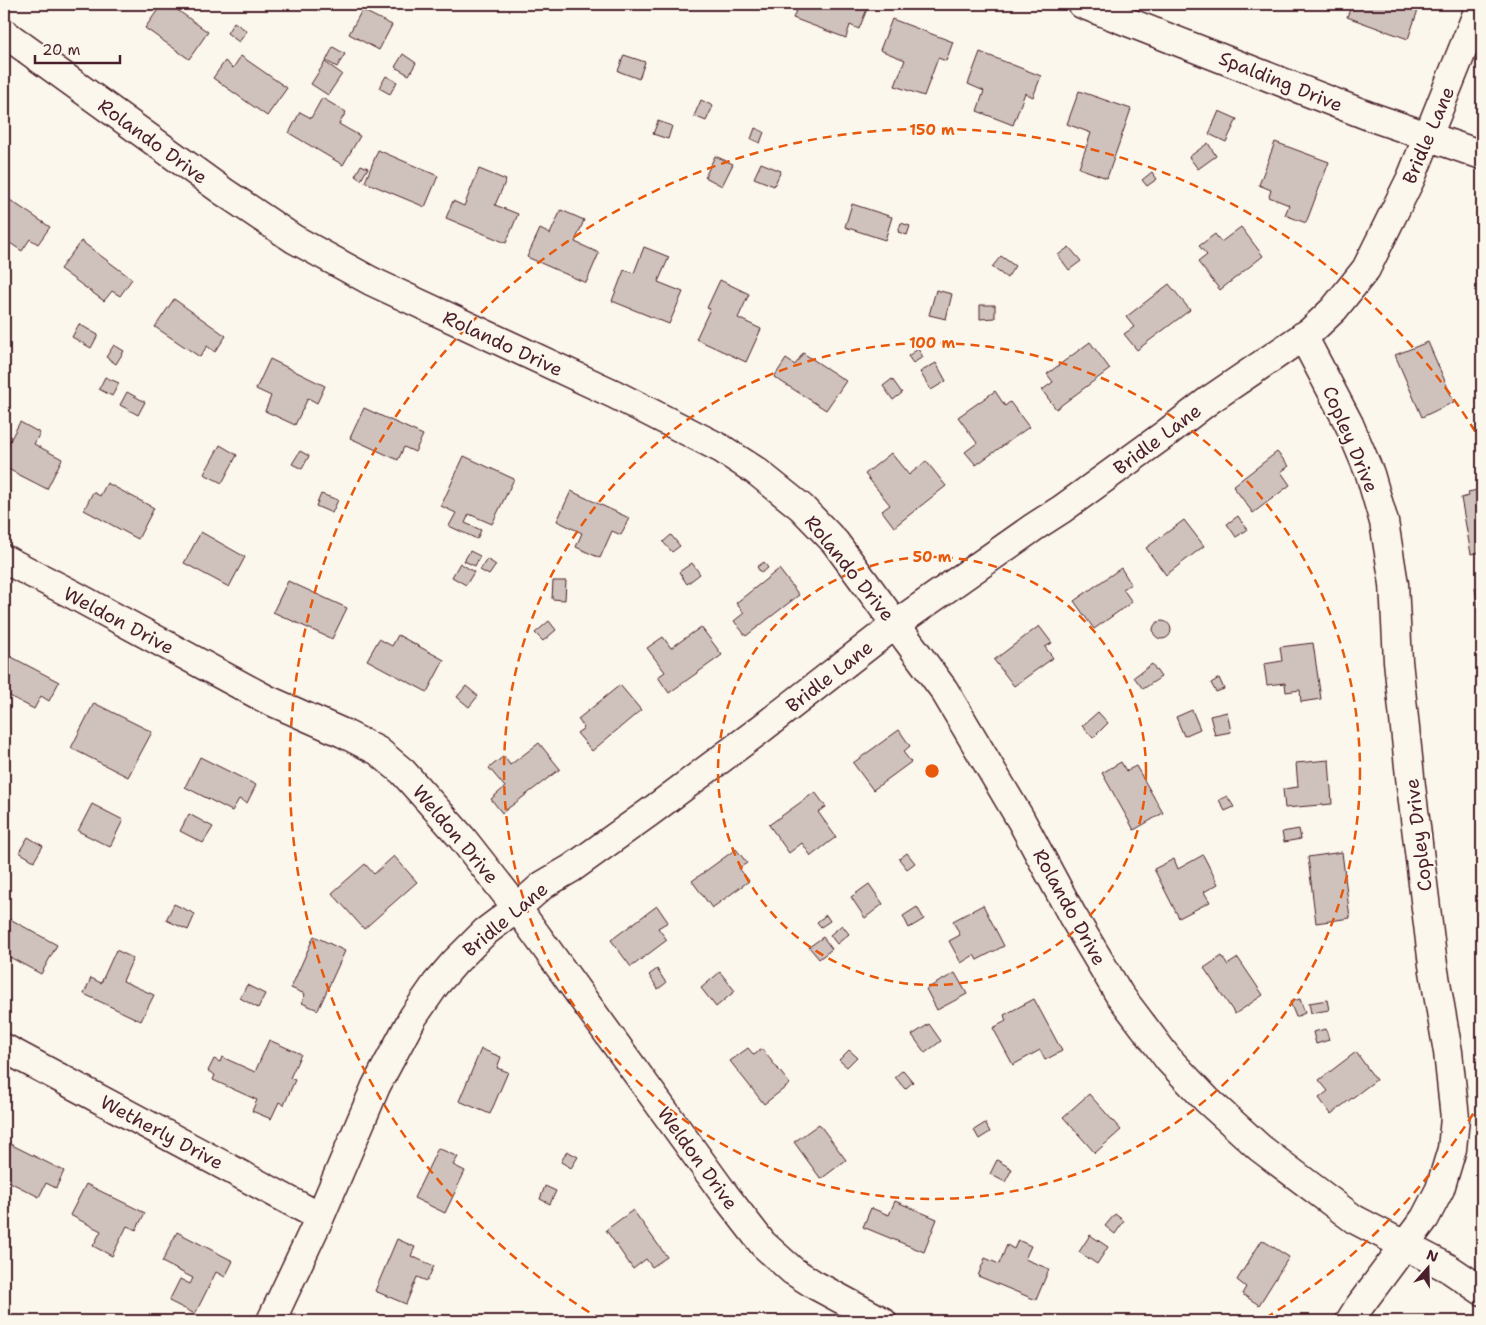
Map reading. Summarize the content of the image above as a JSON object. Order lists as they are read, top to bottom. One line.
{"streets":{"street":["Spalding Drive","Bridle Lane","Rolando Drive","Copley Drive","Weldon Drive","Wetherly Drive"]},"crossings":[["Spalding Drive","Bridle Lane"],["Bridle Lane","Rolando Drive"],["Bridle Lane","Copley Drive"],["Bridle Lane","Weldon Drive"],["Bridle Lane","Wetherly Drive"],["Rolando Drive","Copley Drive"]],"scale_bar":"20 m","north":"top","rings":["150 m","100 m","50 m"]}
